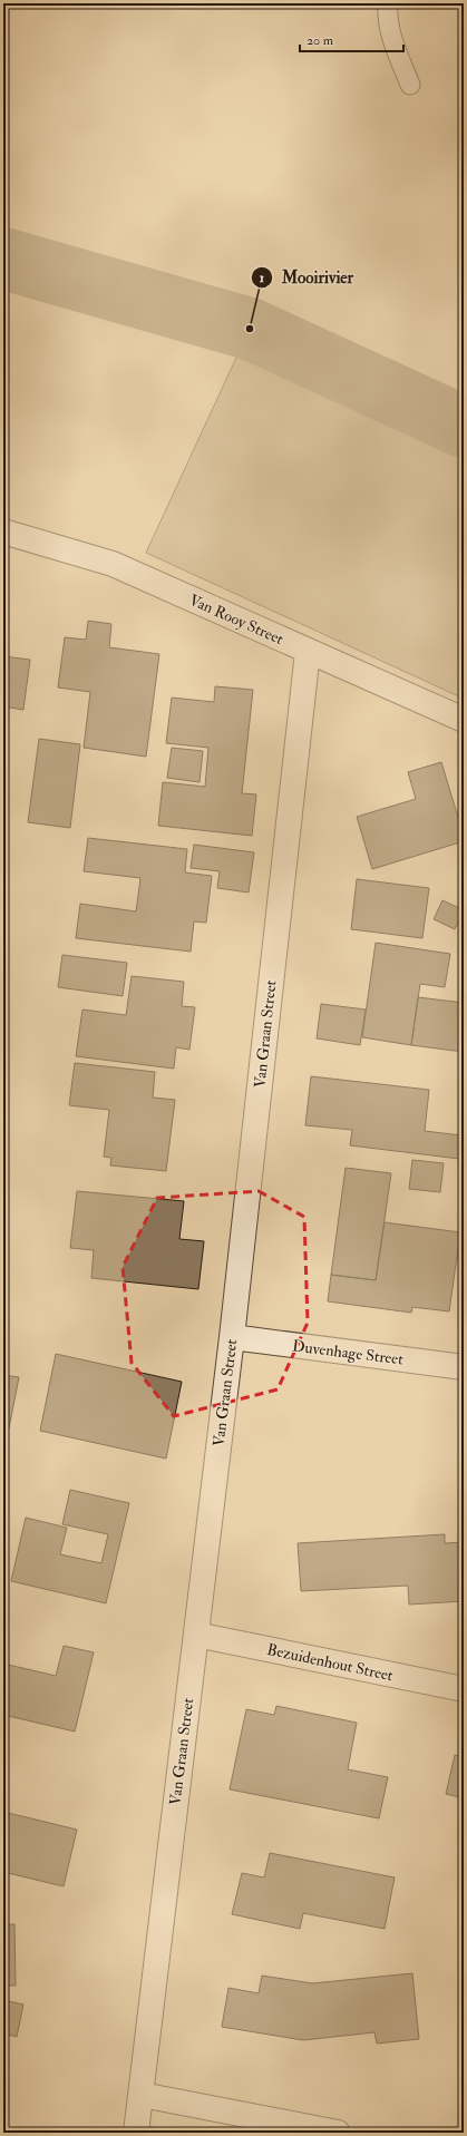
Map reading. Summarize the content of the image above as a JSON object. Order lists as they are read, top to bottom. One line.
{"streets":{"street":["Van Rooy Street","Van Graan Street","Duvenhage Street","Bezuidenhout Street"]},"crossings":[["Van Rooy Street","Van Graan Street"],["Van Graan Street","Duvenhage Street"],["Van Graan Street","Bezuidenhout Street"]],"places":["Mooirivier"],"scale_bar":"20 m"}
